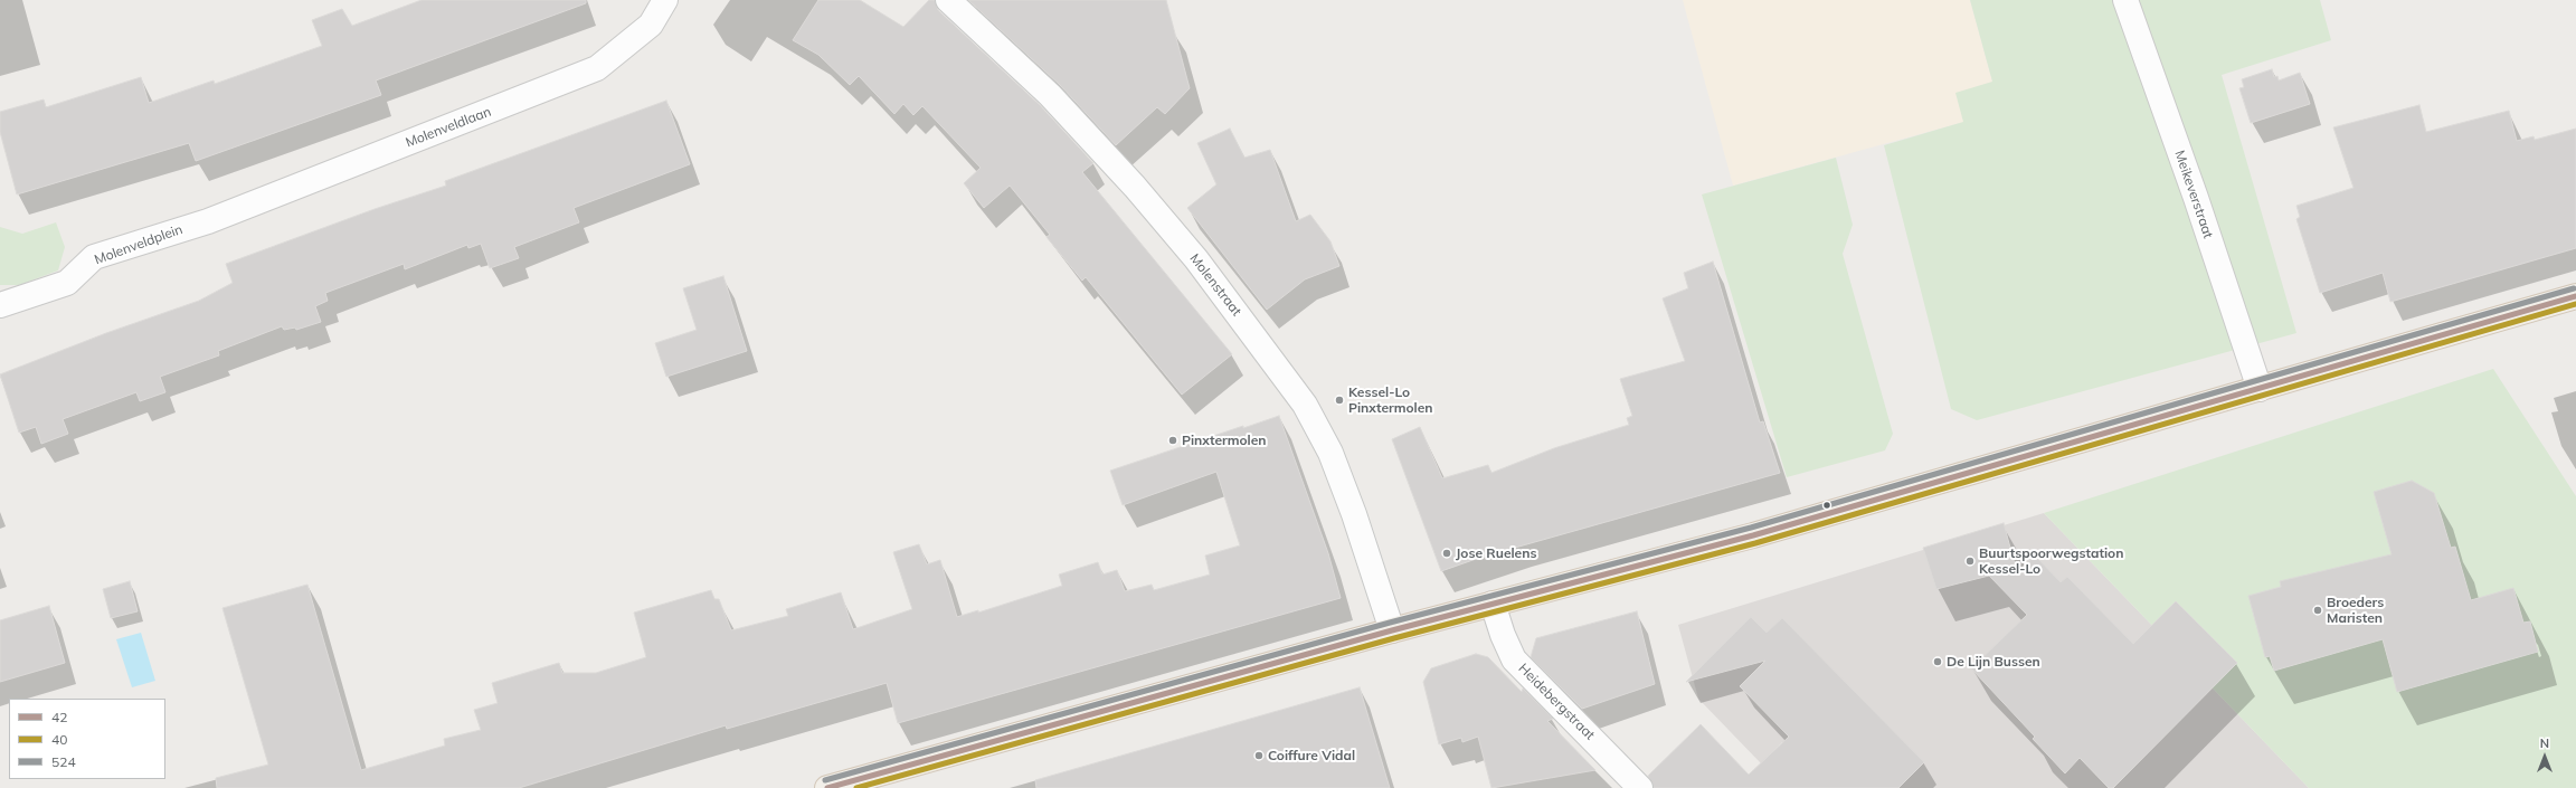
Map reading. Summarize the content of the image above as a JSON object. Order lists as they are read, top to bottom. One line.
{"streets":{"street":["Molenveldlaan","Meikeverstraat","Molenveldplein","Molenstraat","Heidebergstraat"]},"crossings":[["Molenveldlaan","Molenveldplein"]],"places":["Kessel-Lo Pinxtermolen","Pinxtermolen","Jose Ruelens","Buurtspoorwegstation Kessel-Lo","Broeders Maristen","De Lijn Bussen","Coiffure Vidal"],"lines":["transit line 524","transit line 42","transit line 40"],"legend":["42","40","524"],"north":"top"}
